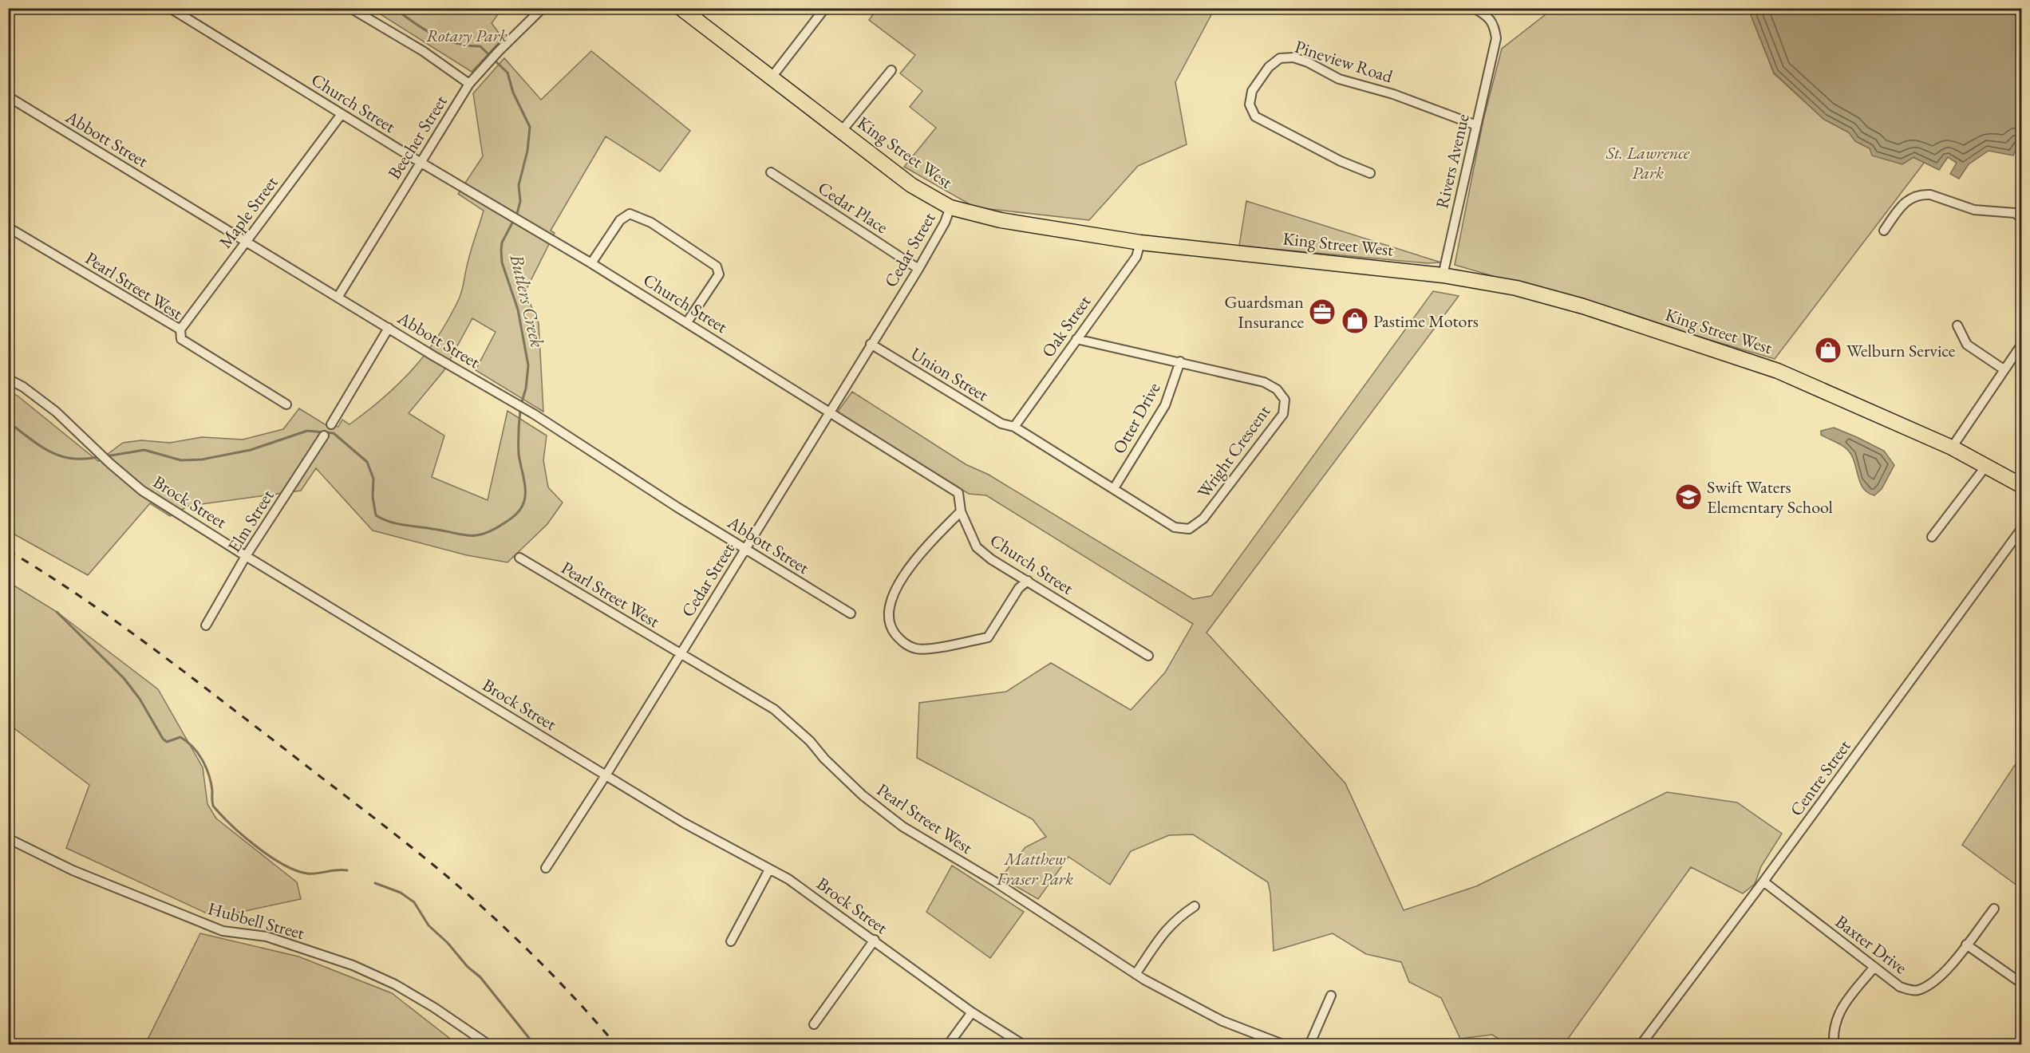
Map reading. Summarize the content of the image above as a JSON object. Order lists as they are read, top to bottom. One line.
{"streets":{"main road":["King Street West"],"street":["Pineview Road","Church Street","Beecher Street","Abbott Street","Rivers Avenue","Cedar Place","Maple Street","Cedar Street","Pearl Street West","Oak Street","Union Street","Otter Drive","Wright Crescent","Brock Street","Elm Street","Centre Street","Hubbell Street","Baxter Drive"]},"crossings":[["Pineview Road","Rivers Avenue"],["Church Street","Beecher Street"],["Church Street","Maple Street"],["Church Street","Cedar Street"],["Beecher Street","Abbott Street"],["Abbott Street","Maple Street"],["Abbott Street","Cedar Street"],["King Street West","Rivers Avenue"],["King Street West","Cedar Street"],["King Street West","Oak Street"],["Cedar Place","Cedar Street"],["Maple Street","Pearl Street West"],["Cedar Street","Pearl Street West"],["Cedar Street","Union Street"],["Cedar Street","Brock Street"],["Oak Street","Union Street"],["Oak Street","Wright Crescent"],["Union Street","Wright Crescent"],["Otter Drive","Wright Crescent"],["Brock Street","Elm Street"],["Centre Street","Baxter Drive"]],"water":["Butlers Creek"],"parks":["Rotary Park","St. Lawrence Park","Matthew Fraser Park"],"places":{"office":["Guardsman Insurance"],"shop":["Pastime Motors","Welburn Service"],"school or university":["Swift Waters Elementary School"]}}
